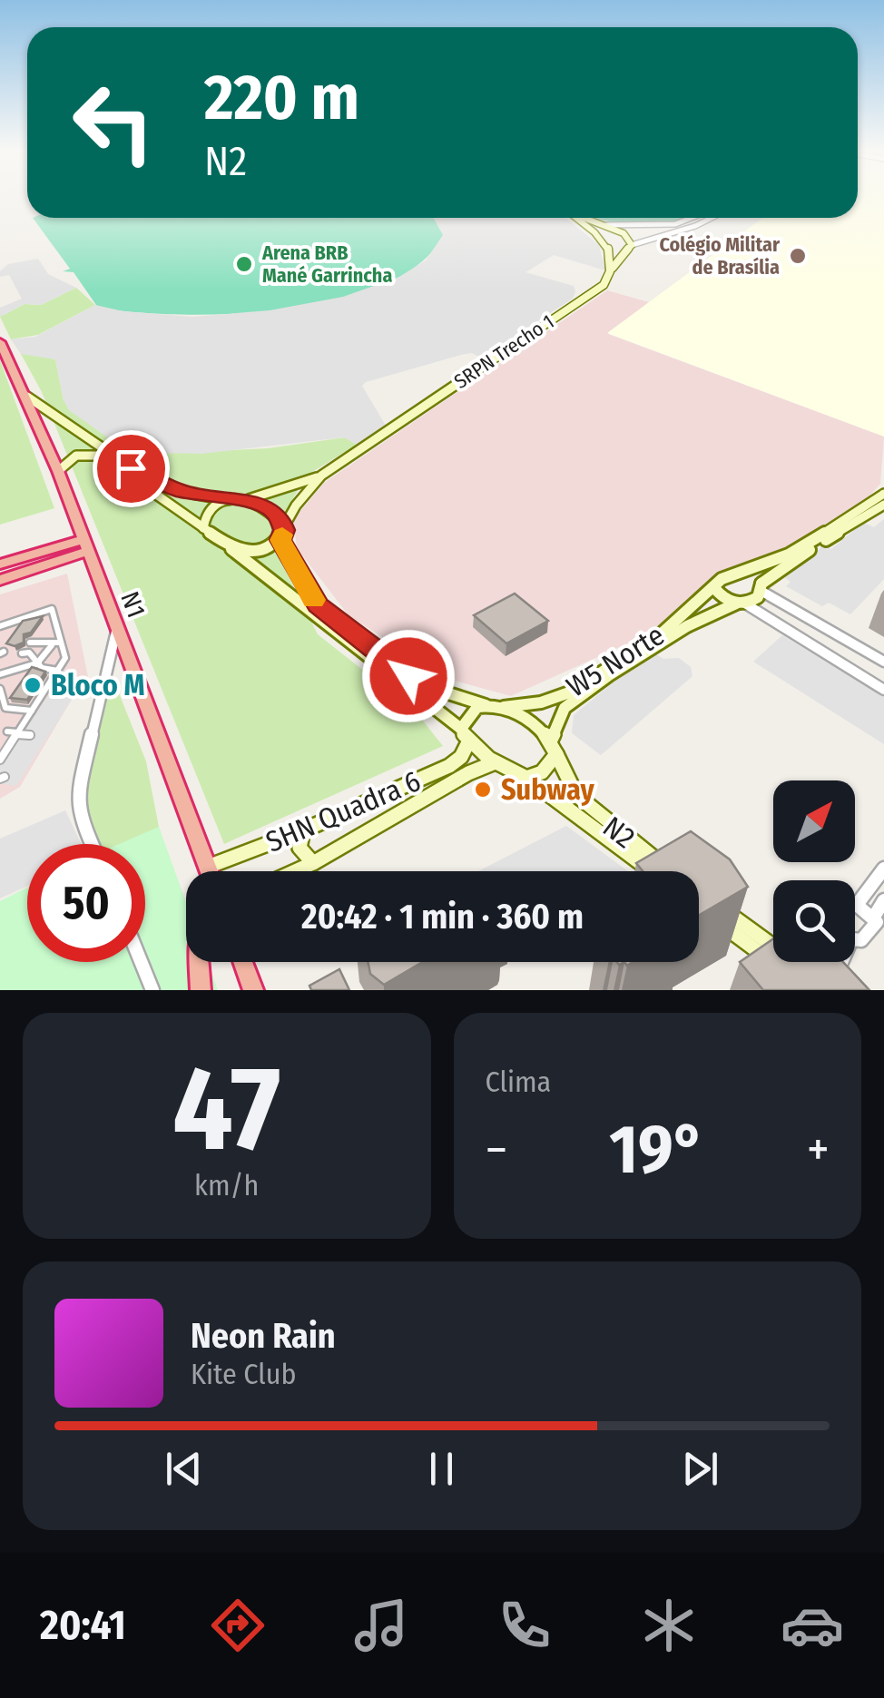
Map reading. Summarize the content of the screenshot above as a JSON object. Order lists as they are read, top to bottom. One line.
{"streets":{"highway":["N1"],"main road":["SRPN Trecho 1","W5 Norte","SHN Quadra 6","N2"]},"crossings":[["N1","SHN Quadra 6"],["W5 Norte","N2"],["SHN Quadra 6","N2"]],"places":["Colégio Militar de Brasília","Arena BRB Mané Garrincha","Bloco M","Subway"],"north":"top right","page":{"turn":["220 m","N2"],"limit":"50","trip":"20:42 · 1 min · 360 m","tile":[["47","km/h"],"Clima"],"heat":["−","19°","+"],"song":["Neon Rain","Kite Club"],"tabs":"20:41"}}
